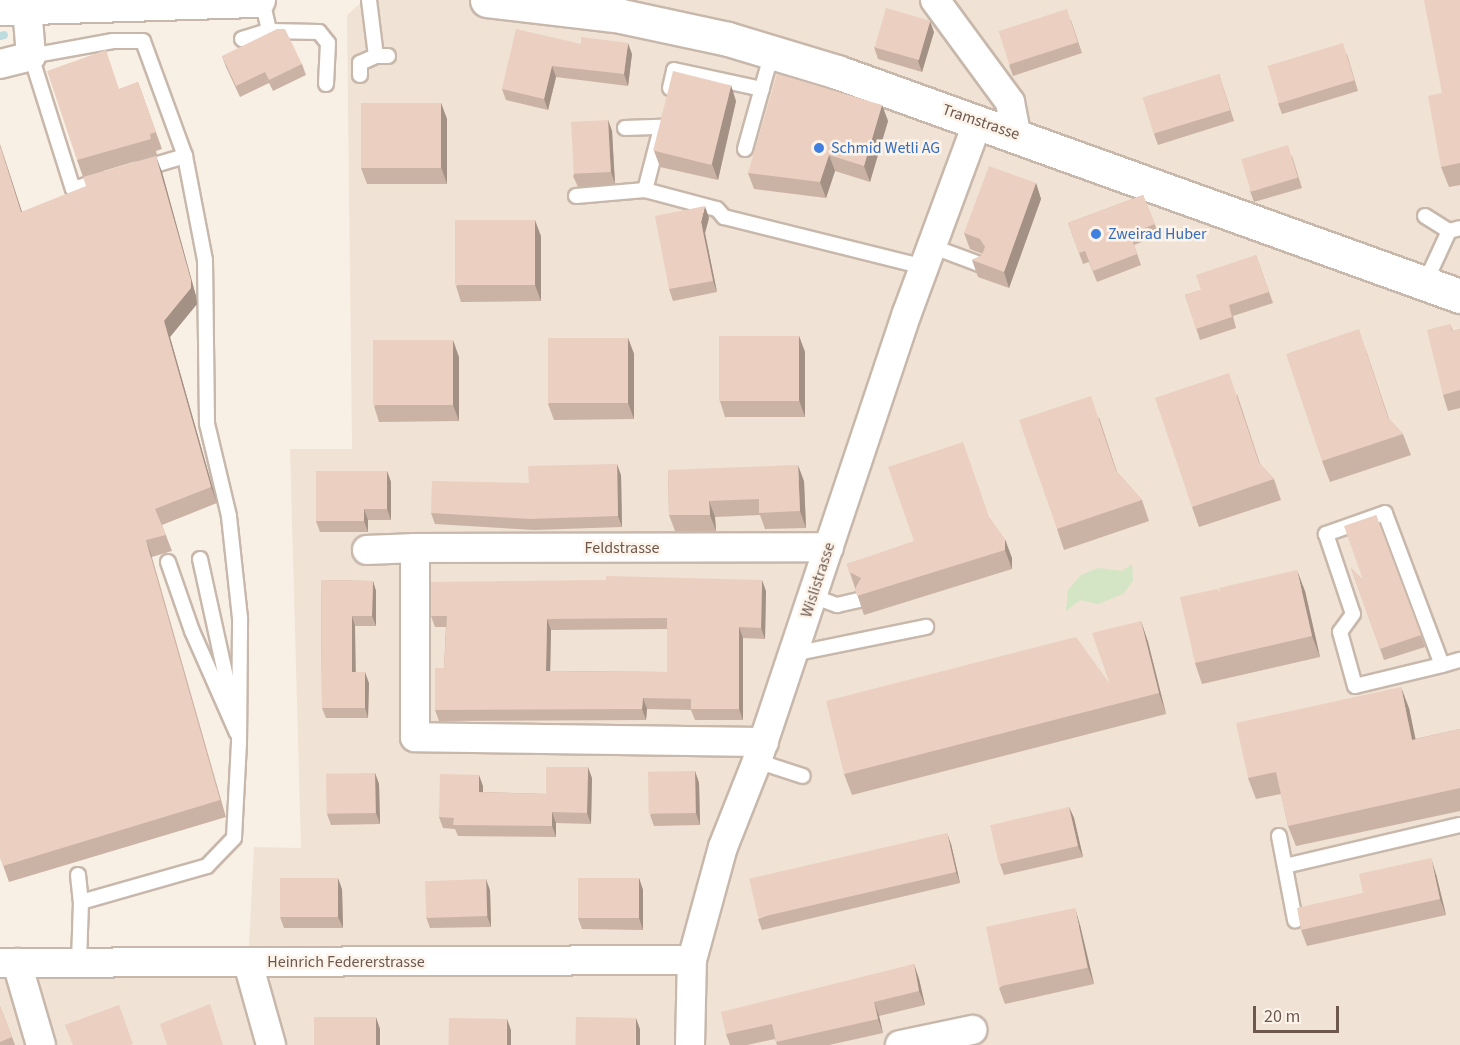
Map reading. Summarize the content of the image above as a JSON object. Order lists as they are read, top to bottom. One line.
{"streets":{"main road":["Tramstrasse"],"street":["Feldstrasse","Wislistrasse","Heinrich Federerstrasse"]},"crossings":[["Tramstrasse","Wislistrasse"],["Feldstrasse","Wislistrasse"],["Wislistrasse","Heinrich Federerstrasse"]],"places":["Schmid Wetli AG","Zweirad Huber"],"scale_bar":"20 m"}
